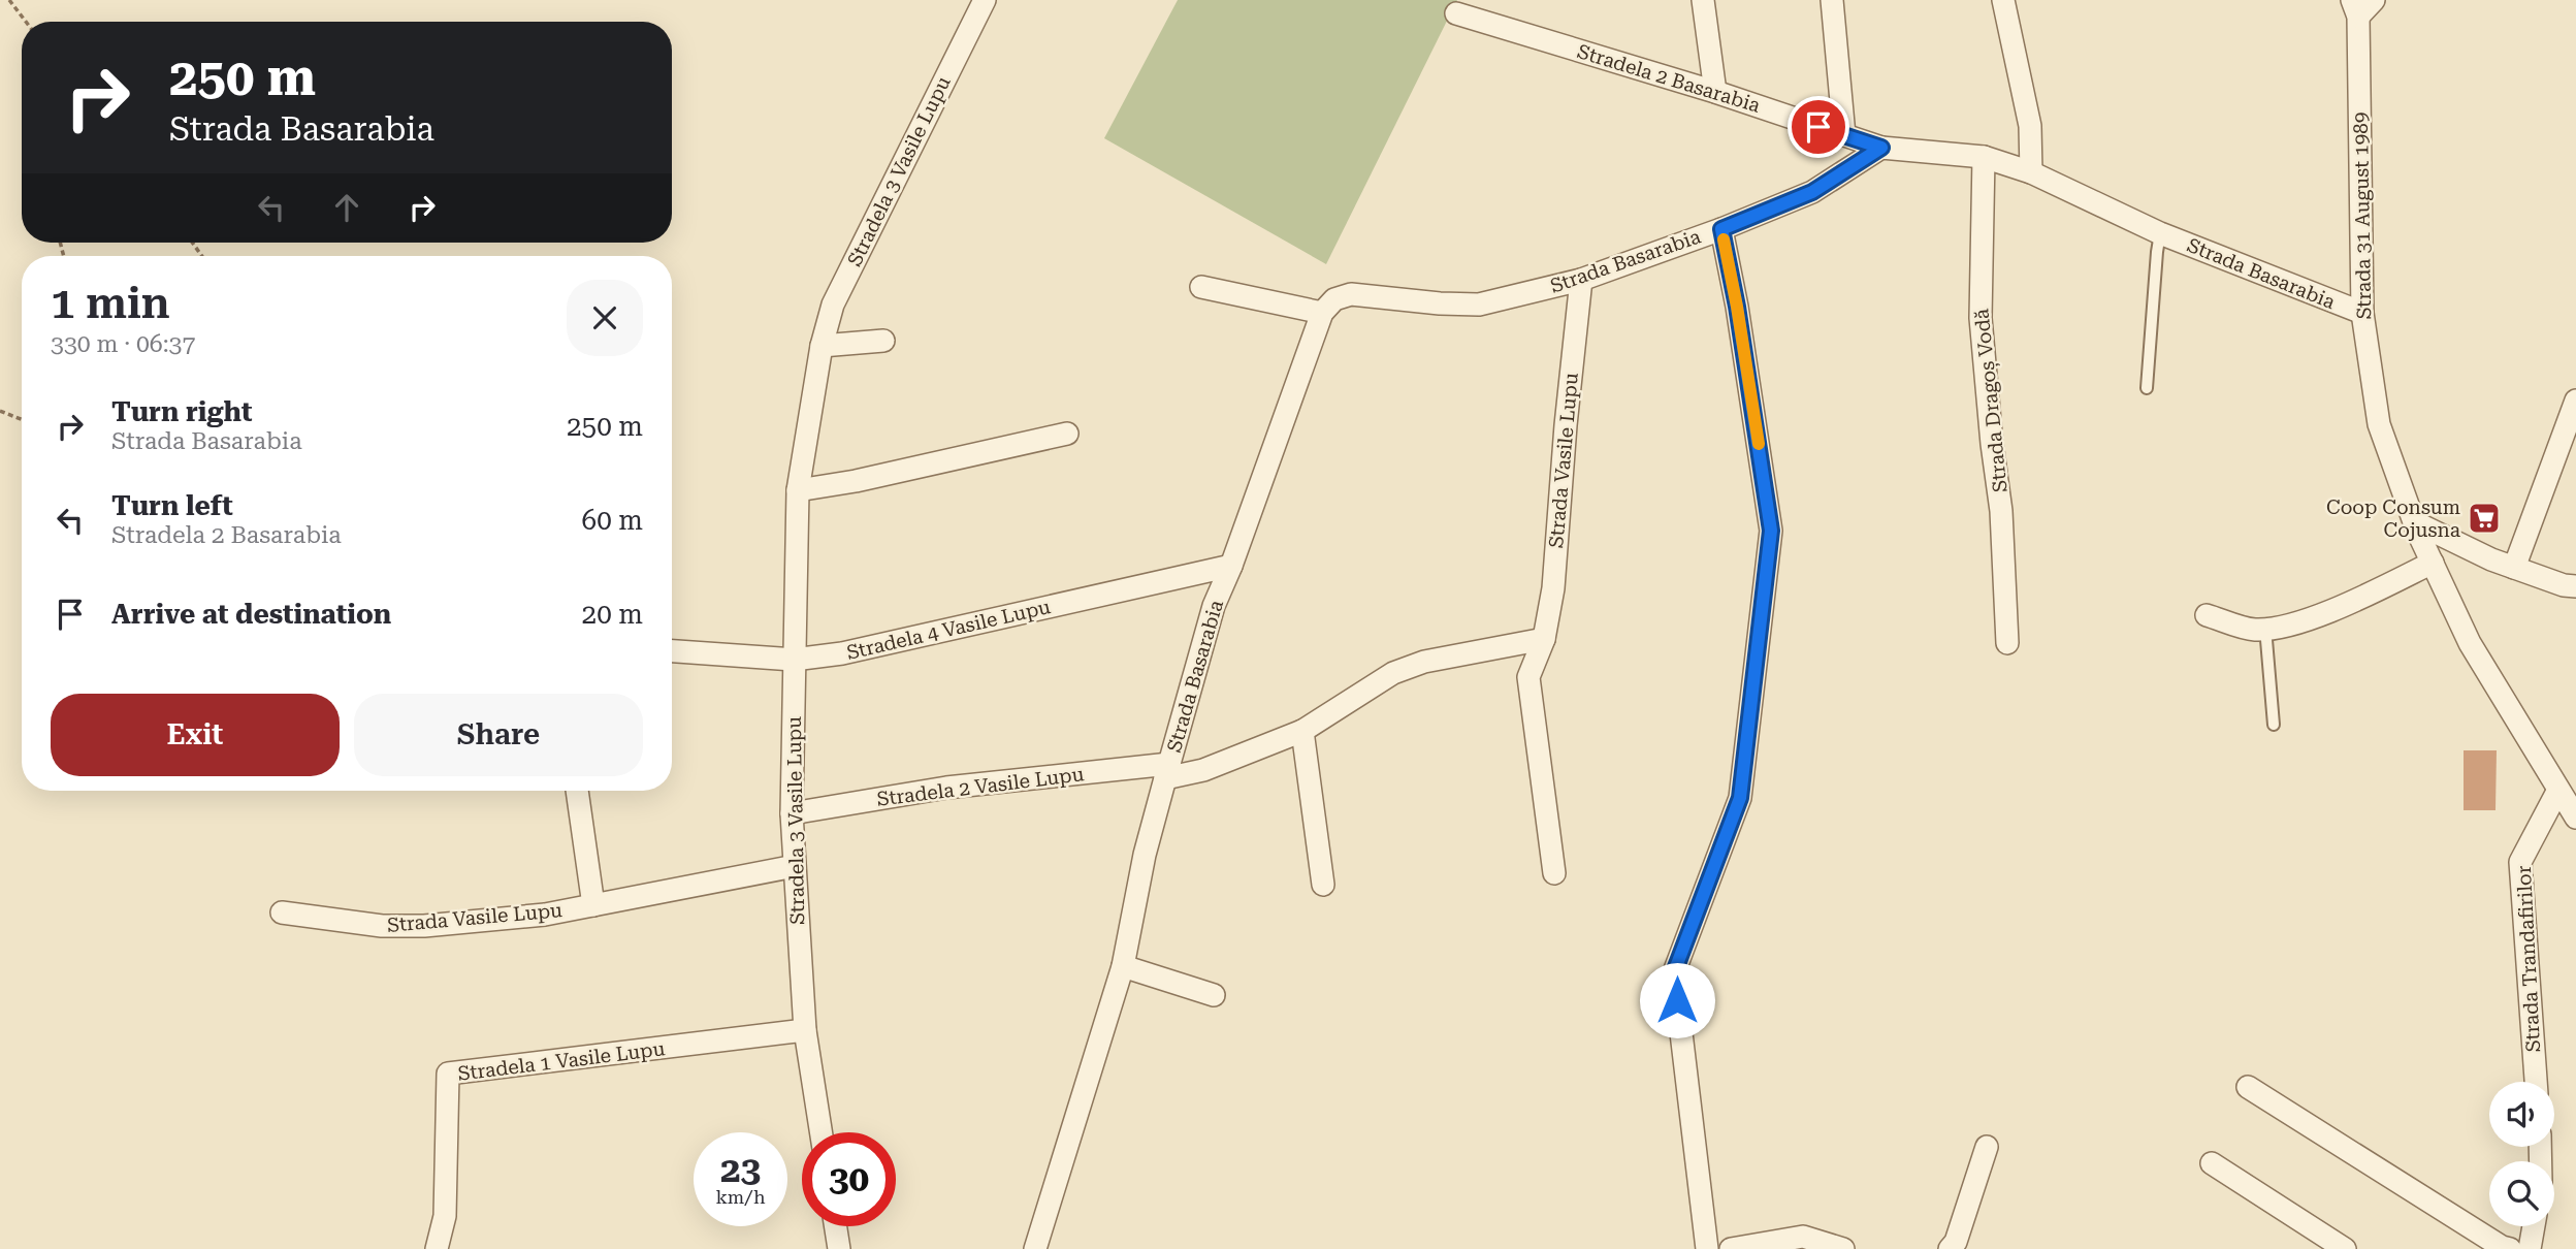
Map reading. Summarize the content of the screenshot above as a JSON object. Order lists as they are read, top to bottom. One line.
{"streets":{"street":["Stradela 2 Basarabia","Stradela 3 Vasile Lupu","Strada 31 August 1989","Strada Basarabia","Strada Dragoș Vodă","Strada Vasile Lupu","Stradela 4 Vasile Lupu","Stradela 2 Vasile Lupu","Strada Trandafirilor","Stradela 1 Vasile Lupu"]},"crossings":[["Stradela 2 Basarabia","Strada Basarabia"],["Stradela 3 Vasile Lupu","Strada Vasile Lupu"],["Stradela 3 Vasile Lupu","Stradela 4 Vasile Lupu"],["Stradela 3 Vasile Lupu","Stradela 2 Vasile Lupu"],["Stradela 3 Vasile Lupu","Stradela 1 Vasile Lupu"],["Strada 31 August 1989","Strada Basarabia"],["Strada 31 August 1989","Strada Trandafirilor"],["Strada Basarabia","Strada Dragoș Vodă"],["Strada Basarabia","Strada Vasile Lupu"],["Strada Basarabia","Stradela 4 Vasile Lupu"],["Strada Basarabia","Stradela 2 Vasile Lupu"]],"places":{"supermarket":["Coop Consum Cojusna"]},"page":{"turn":["250 m","Strada Basarabia"],"heading":["1 min","330 m · 06:37"],"list":[{"name":"Turn right","note":"Strada Basarabia","value":"250 m"},{"name":"Turn left","note":"Stradela 2 Basarabia","value":"60 m"},{"name":"Arrive at destination","value":"20 m"}],"buttons":["Exit","Share"],"speed":"23 km/h","limit":"30"}}
